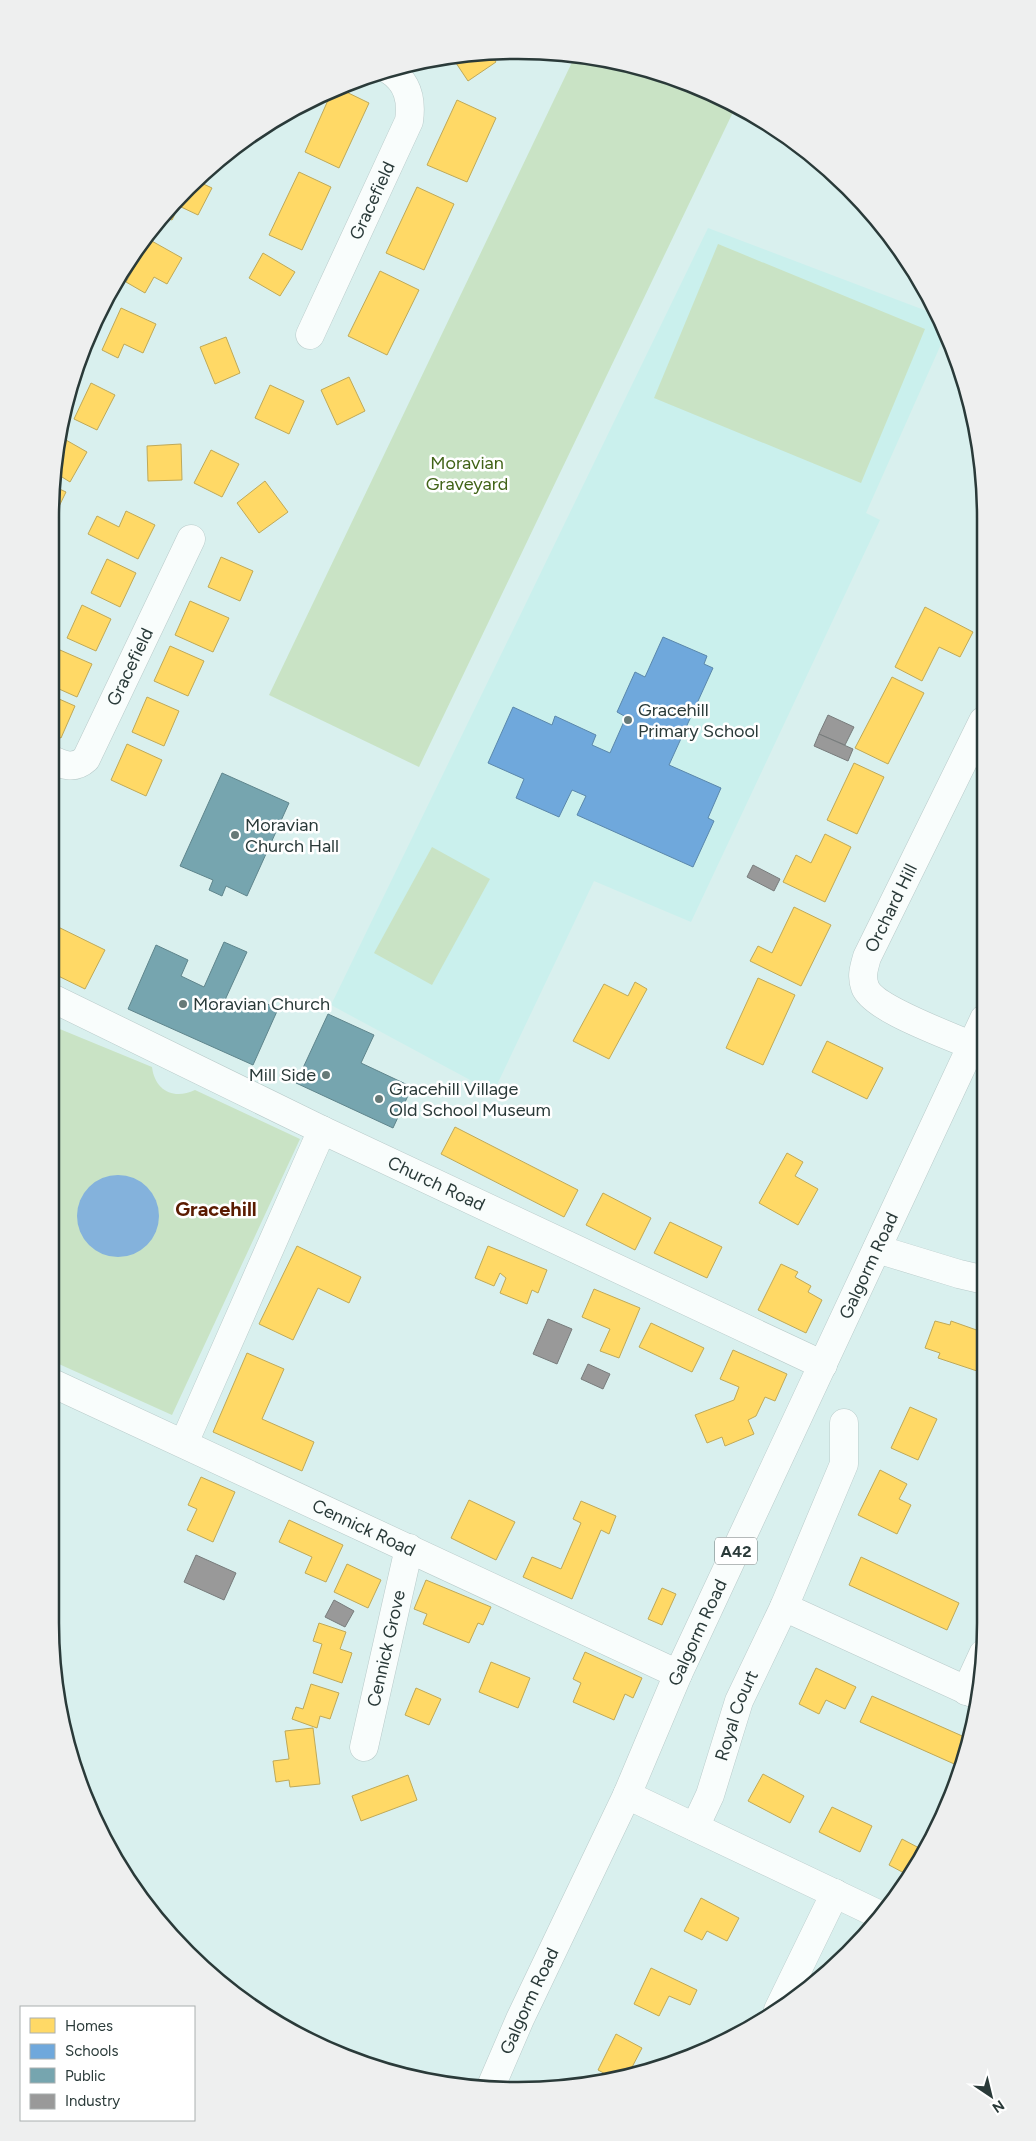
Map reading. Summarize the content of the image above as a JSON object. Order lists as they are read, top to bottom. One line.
{"streets":{"street":["Gracefield","Orchard Hill","Church Road","Galgorm Road","Cennick Road","A42","Cennick Grove","Royal Court"]},"crossings":[["Orchard Hill","Galgorm Road"],["Church Road","Galgorm Road"],["Galgorm Road","Cennick Road"],["Cennick Road","Cennick Grove"]],"districts":["Gracehill"],"parks":["Moravian Graveyard"],"places":["Gracehill Primary School","Moravian Church Hall","Moravian Church","Mill Side","Gracehill Village Old School Museum"],"legend":["Homes","Schools","Public","Industry"],"north":"bottom right"}
